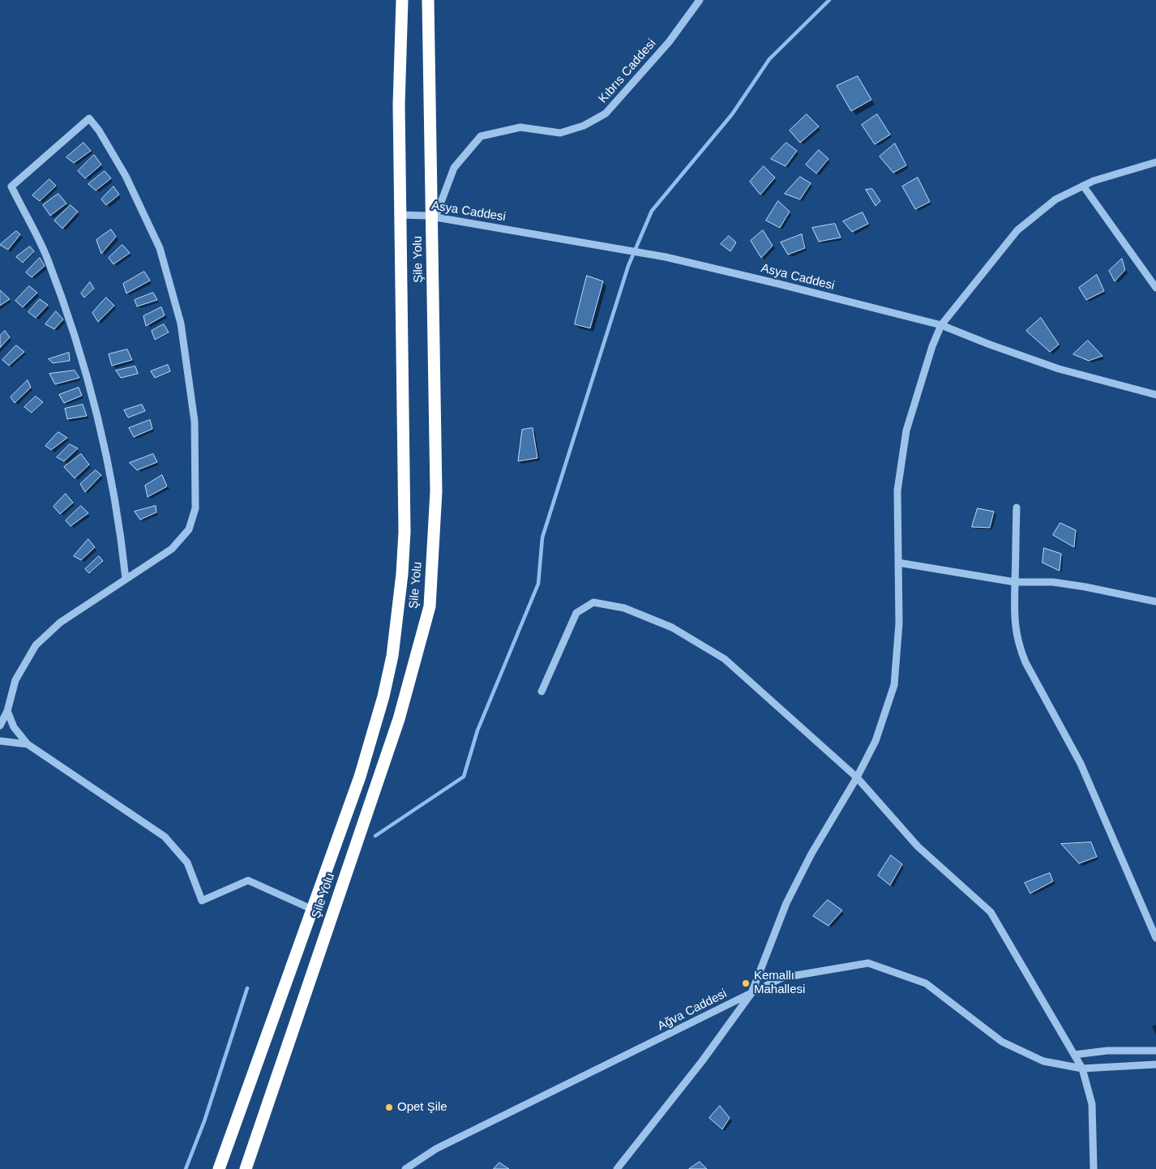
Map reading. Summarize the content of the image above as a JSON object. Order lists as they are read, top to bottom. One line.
{"streets":{"highway":["Şile Yolu"],"street":["Kıbrıs Caddesi","Asya Caddesi","Ağva Caddesi"]},"crossings":[["Kıbrıs Caddesi","Asya Caddesi"],["Kıbrıs Caddesi","Şile Yolu"],["Asya Caddesi","Şile Yolu"]],"places":["Kemallı Mahallesi","Opet Şile"]}
